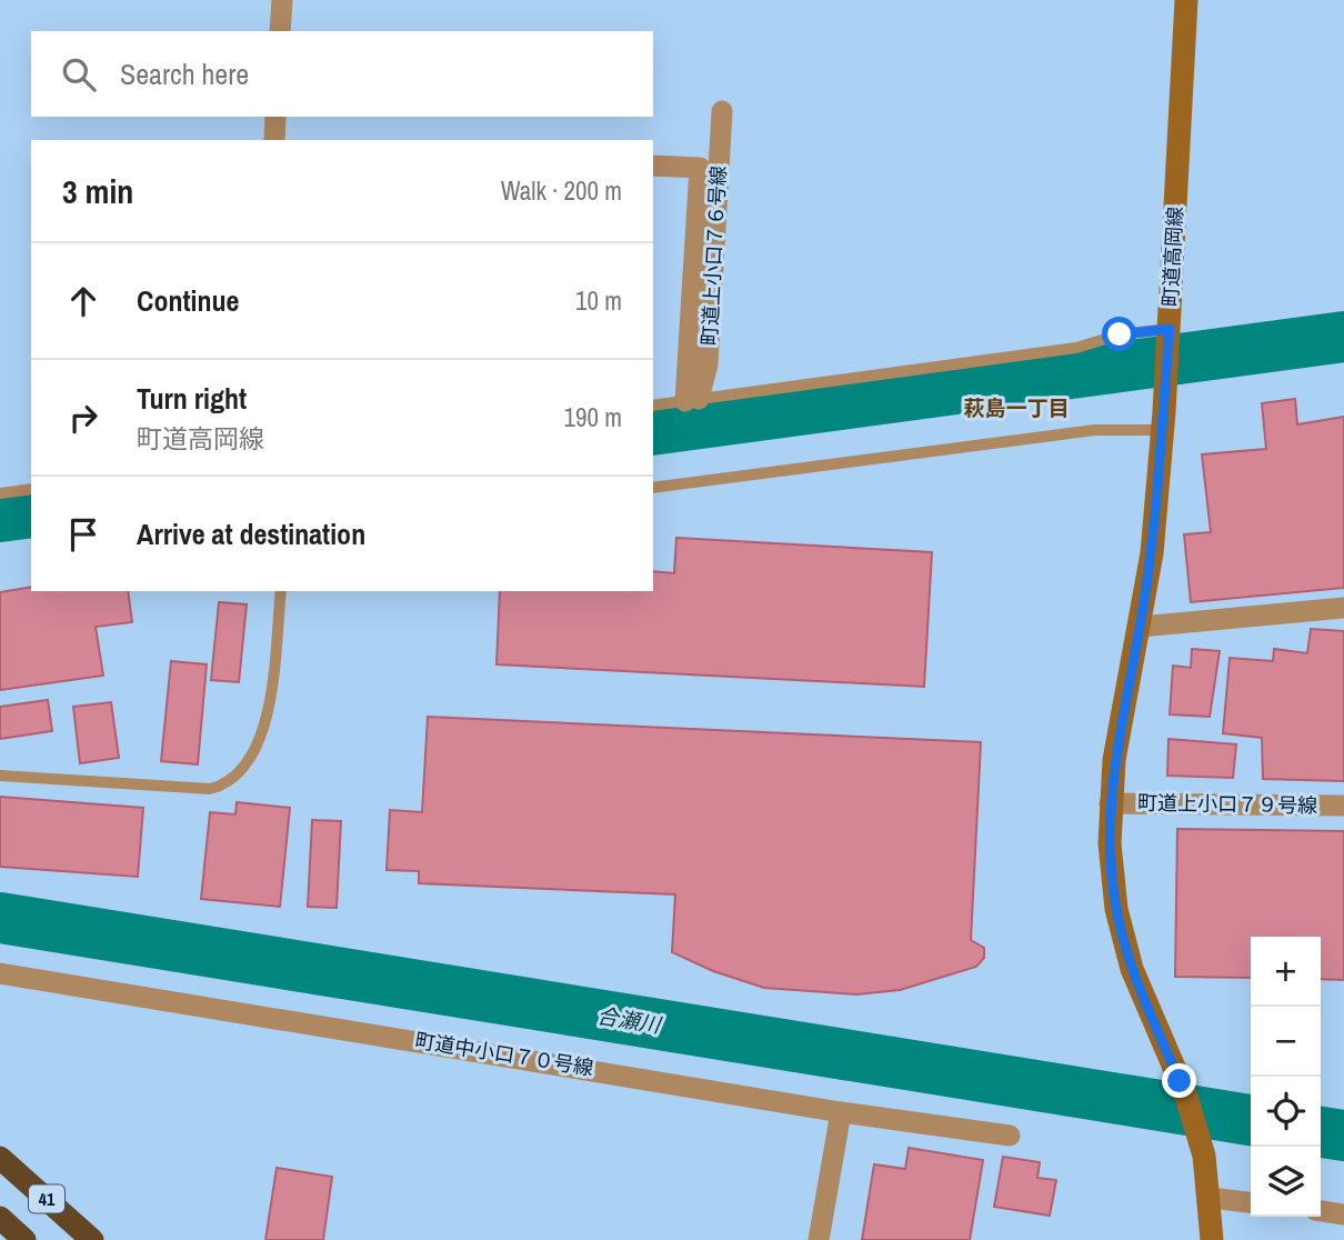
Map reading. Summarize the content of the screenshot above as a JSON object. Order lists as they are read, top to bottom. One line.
{"streets":{"highway":["41"],"street":["町道上小口７６号線","町道高岡線","町道上小口７９号線","町道中小口７０号線"]},"crossings":[["町道高岡線","町道上小口７９号線"]],"districts":["萩島一丁目"],"water":["合瀬川"],"page":{"search":"Search here","heading":["3 min","Walk · 200 m"],"list":[["Continue","10 m"],["Turn right","町道高岡線","190 m"],"Arrive at destination"],"map_buttons":["+","−"]}}
